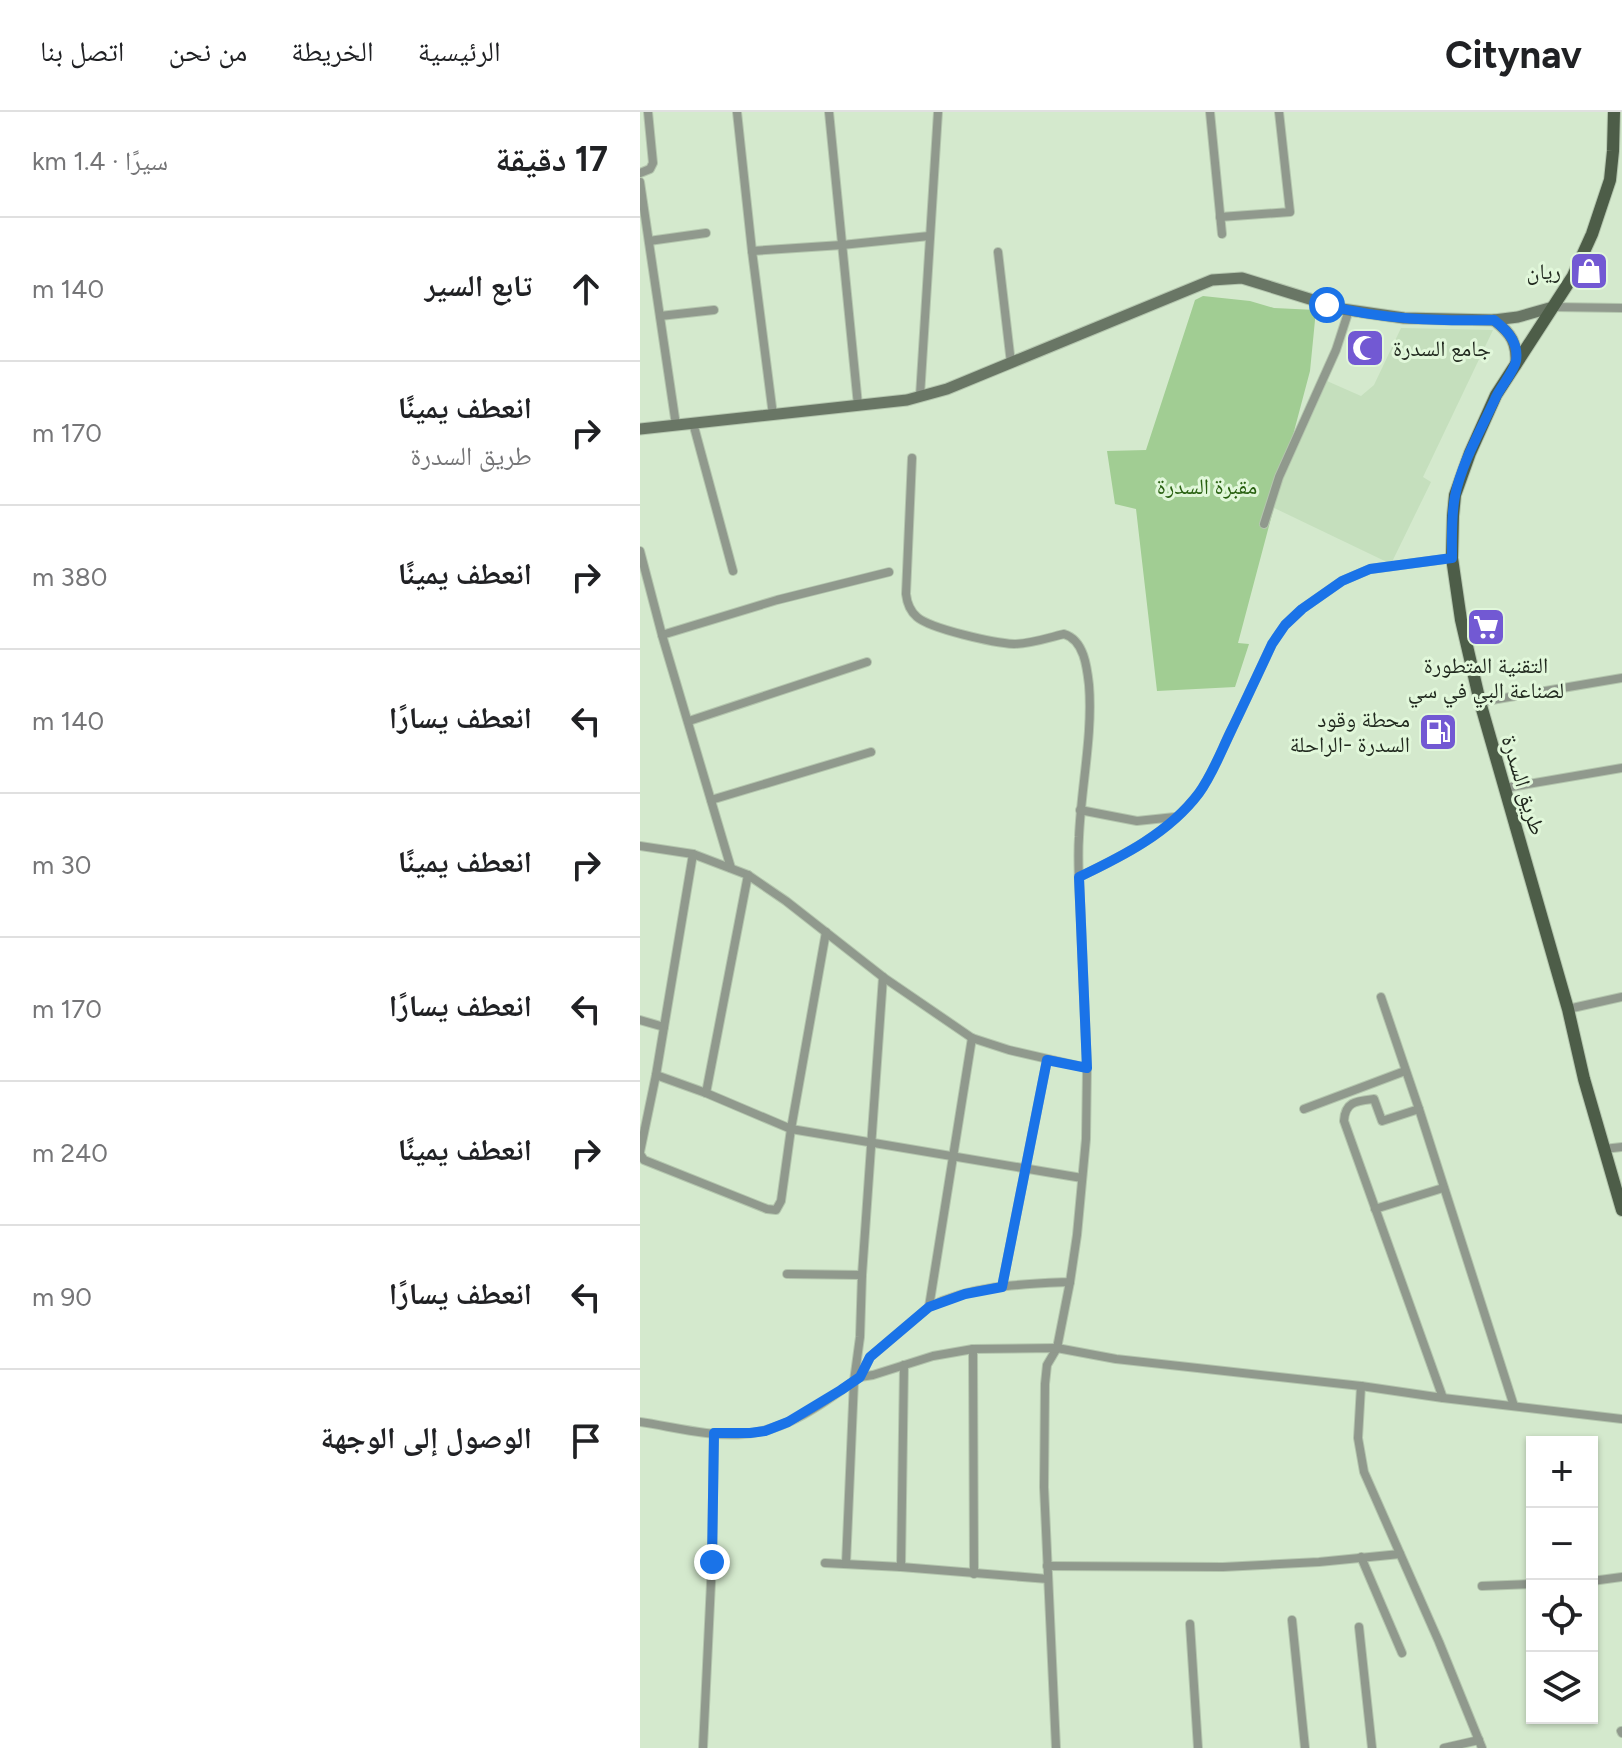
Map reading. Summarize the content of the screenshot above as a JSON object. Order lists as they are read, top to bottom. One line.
{"streets":{"main road":["طريق السدرة"]},"parks":["مقبرة السدرة"],"places":{"shop":["ريان"],"mosque":["جامع السدرة"],"supermarket":["التقنية المتطورة لصناعة البي في سي"],"fuel station":["محطة وقود السدرة -الراحلة"]},"page":{"header":"Citynav","nav":["الرئيسية","الخريطة","من نحن","اتصل بنا"],"heading":["17 دقيقة","سيرًا · 1.4 km"],"list":[["تابع السير","140 m"],["انعطف يمينًا","طريق السدرة","170 m"],["انعطف يمينًا","380 m"],["انعطف يسارًا","140 m"],["انعطف يمينًا","30 m"],["انعطف يسارًا","170 m"],["انعطف يمينًا","240 m"],["انعطف يسارًا","90 m"],"الوصول إلى الوجهة"],"map_buttons":["+","−"]}}
